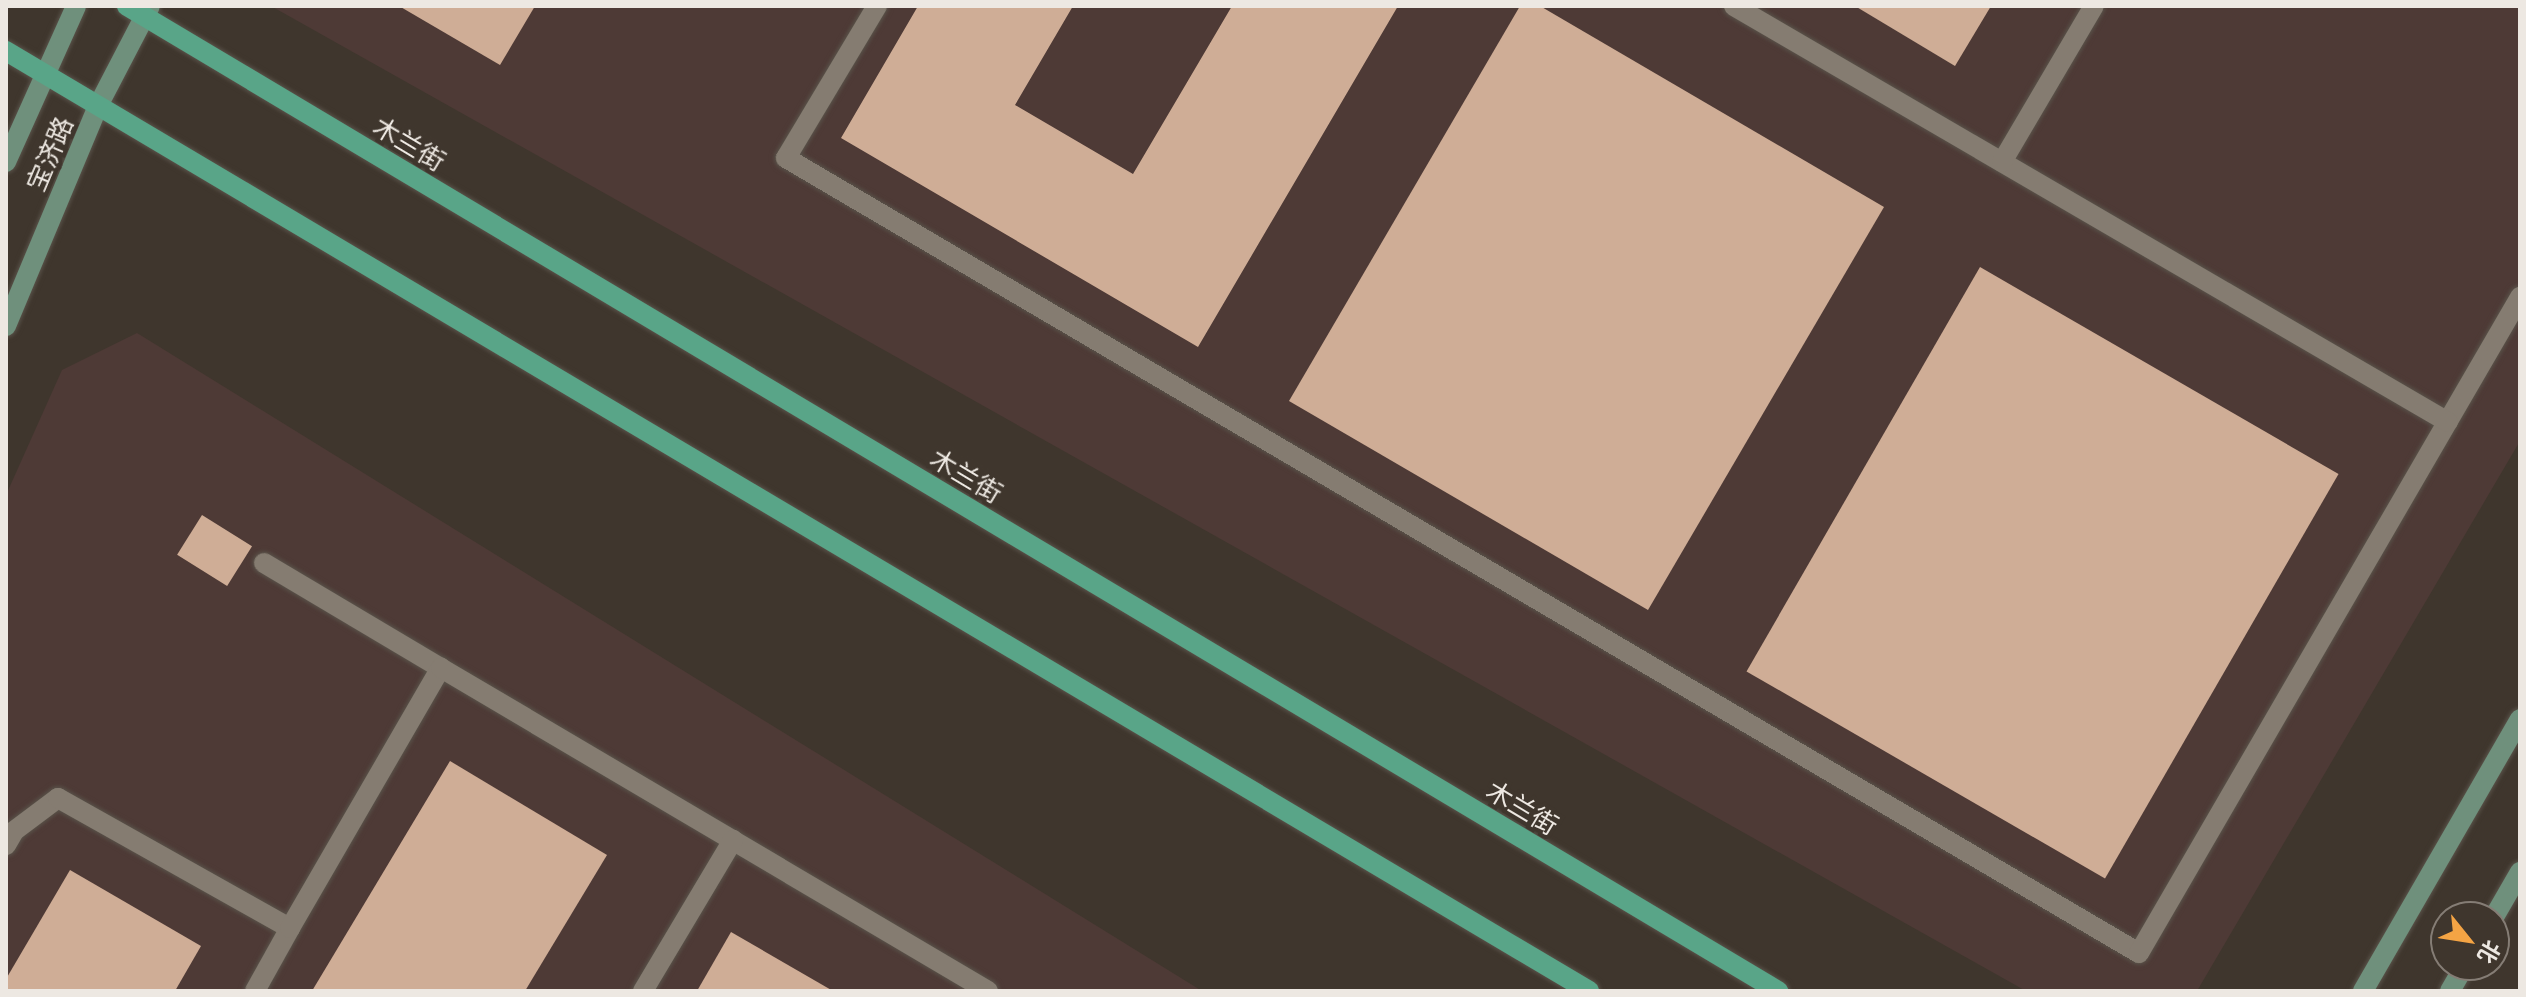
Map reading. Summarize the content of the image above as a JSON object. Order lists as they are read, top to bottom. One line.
{"streets":{"main road":["木兰街","宝济路"]},"crossings":[["木兰街","宝济路"]],"north":"bottom right"}
